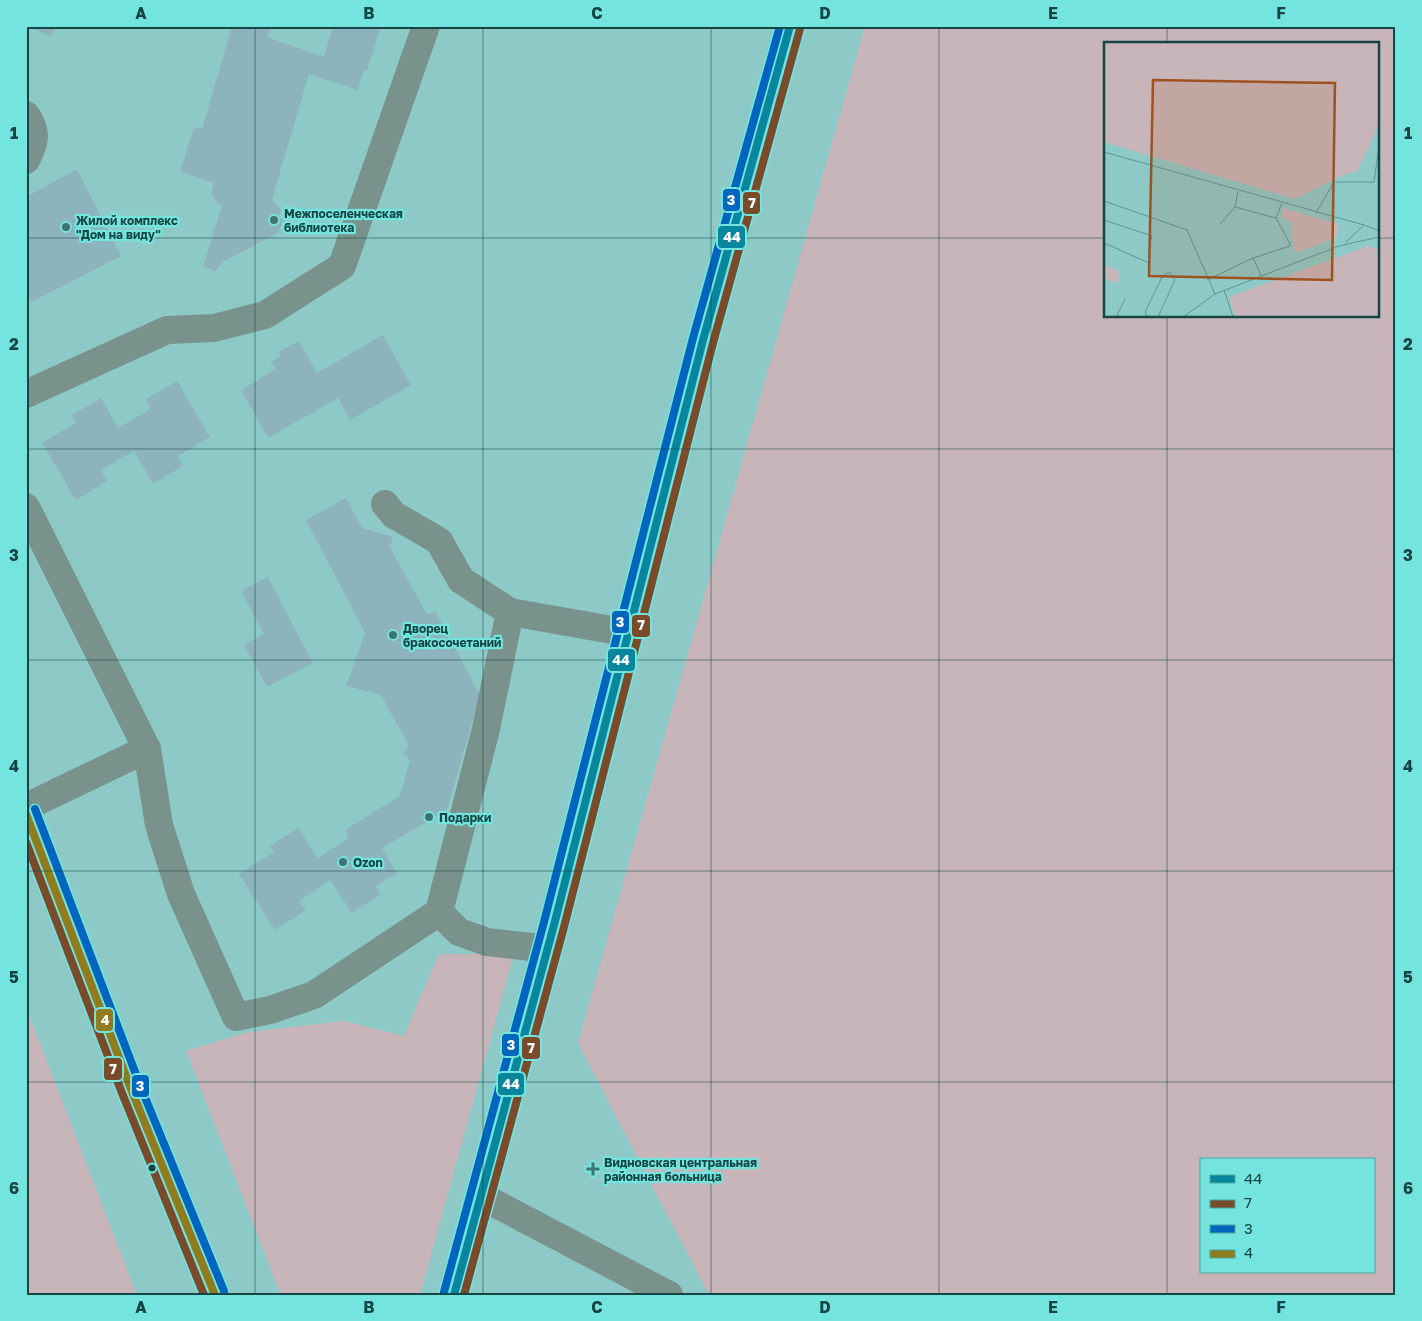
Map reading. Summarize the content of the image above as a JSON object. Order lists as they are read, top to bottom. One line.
{"places":{"other":["Межпоселенческая библиотека","Жилой комплекс \"Дом на виду\"","Дворец бракосочетаний","Подарки","Ozon"],"health":["Видновская центральная районная больница"]},"lines":["transit line 44","transit line 3","transit line 7","transit line 4"],"legend":["44","7","3","4"],"grid":{"columns":["A","B","C","D","E","F"],"rows":["1","2","3","4","5","6"]}}
